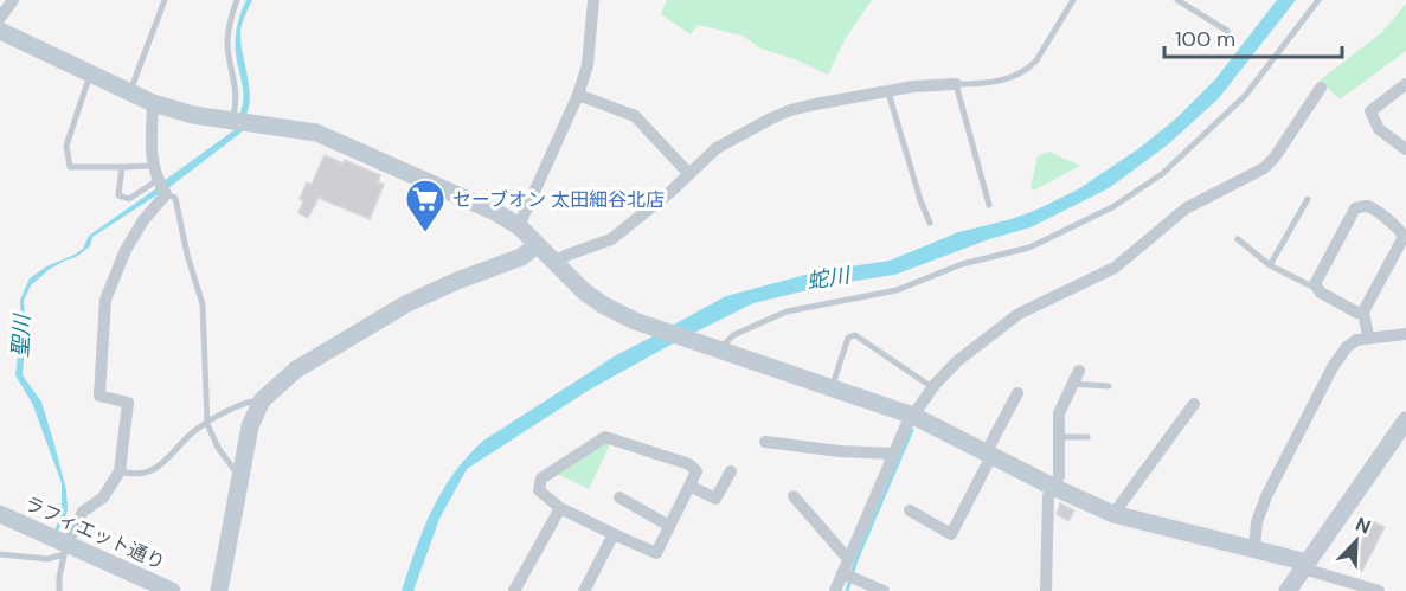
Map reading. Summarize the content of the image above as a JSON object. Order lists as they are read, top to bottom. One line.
{"streets":{"street":["ラフィエット通り"]},"water":["蛇川","聖川"],"places":{"supermarket":["セーブオン 太田細谷北店"]},"scale_bar":"100 m","north":"top right"}
